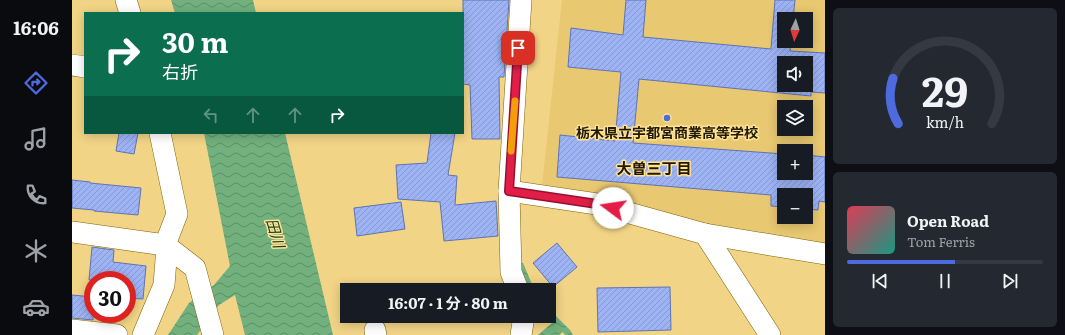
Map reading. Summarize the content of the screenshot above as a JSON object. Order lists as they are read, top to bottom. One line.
{"districts":["大曽三丁目"],"water":["田川"],"places":["栃木県立宇都宮商業高等学校"],"north":"bottom","page":{"tabs":"16:06","map_buttons":["+","−"],"turn":["30 m","右折"],"song":["Open Road","Tom Ferris"],"limit":"30","trip":"16:07 · 1 分 · 80 m","gauge":["29","km/h"]}}
